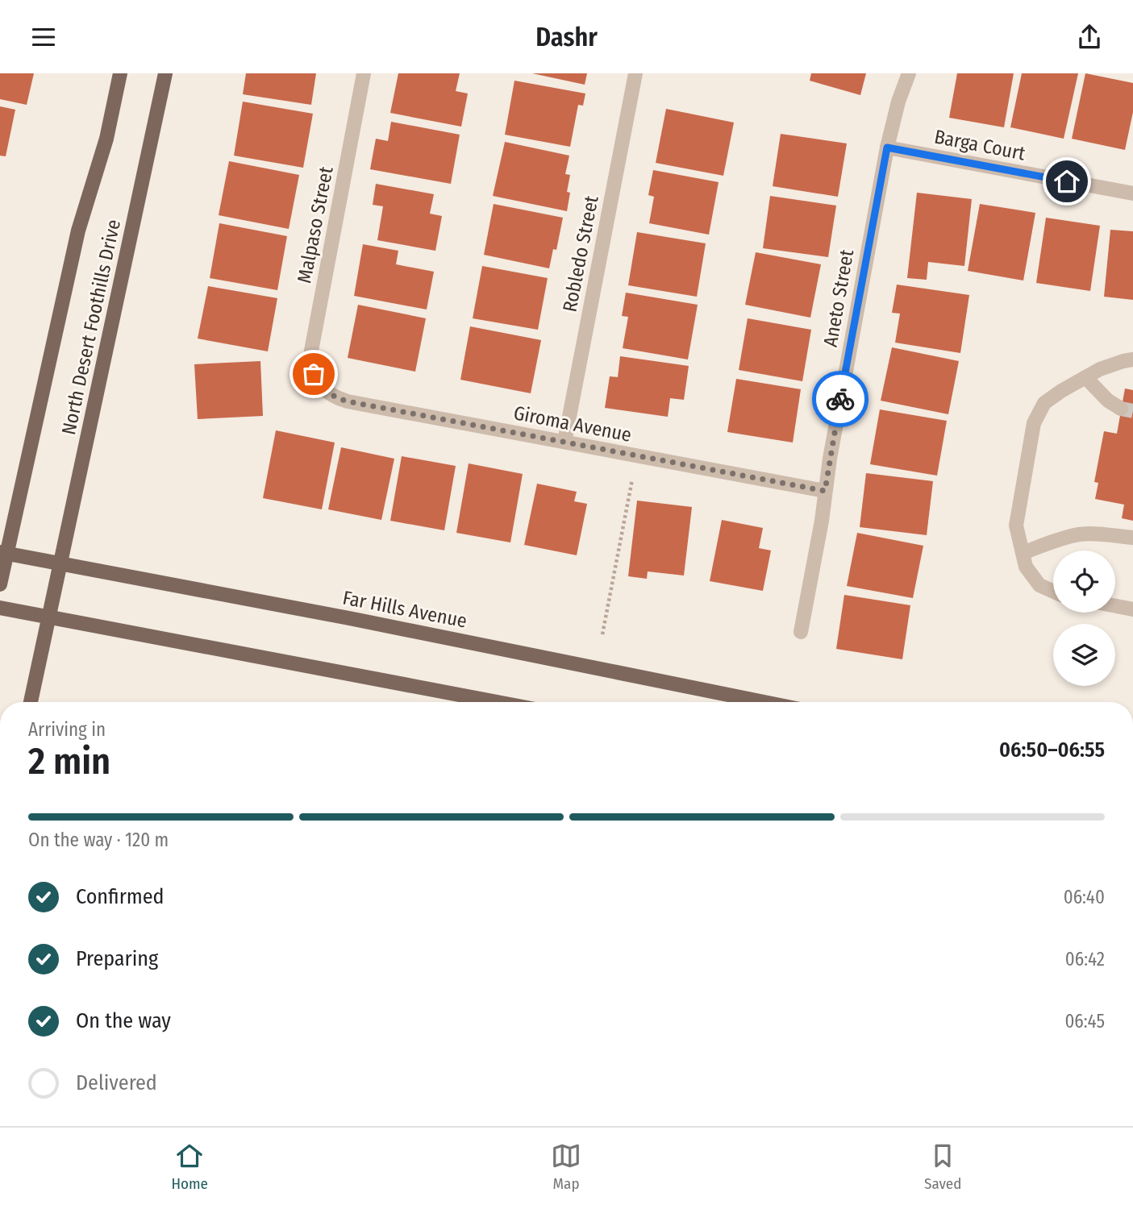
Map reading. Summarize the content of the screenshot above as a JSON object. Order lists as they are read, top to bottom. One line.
{"streets":{"main road":["North Desert Foothills Drive","Far Hills Avenue"],"street":["Barga Court","Malpaso Street","Robledo Street","Aneto Street","Giroma Avenue"]},"crossings":[["Barga Court","Aneto Street"],["Malpaso Street","Giroma Avenue"],["Robledo Street","Giroma Avenue"],["Aneto Street","Giroma Avenue"],["North Desert Foothills Drive","Far Hills Avenue"]],"page":{"header":"Dashr","heading":["2 min","Arriving in","06:50–06:55"],"bar":"On the way · 120 m","list":[["Confirmed","06:40"],["Preparing","06:42"],["On the way","06:45"],"Delivered"],"tabs":["Home","Map","Saved"]}}
